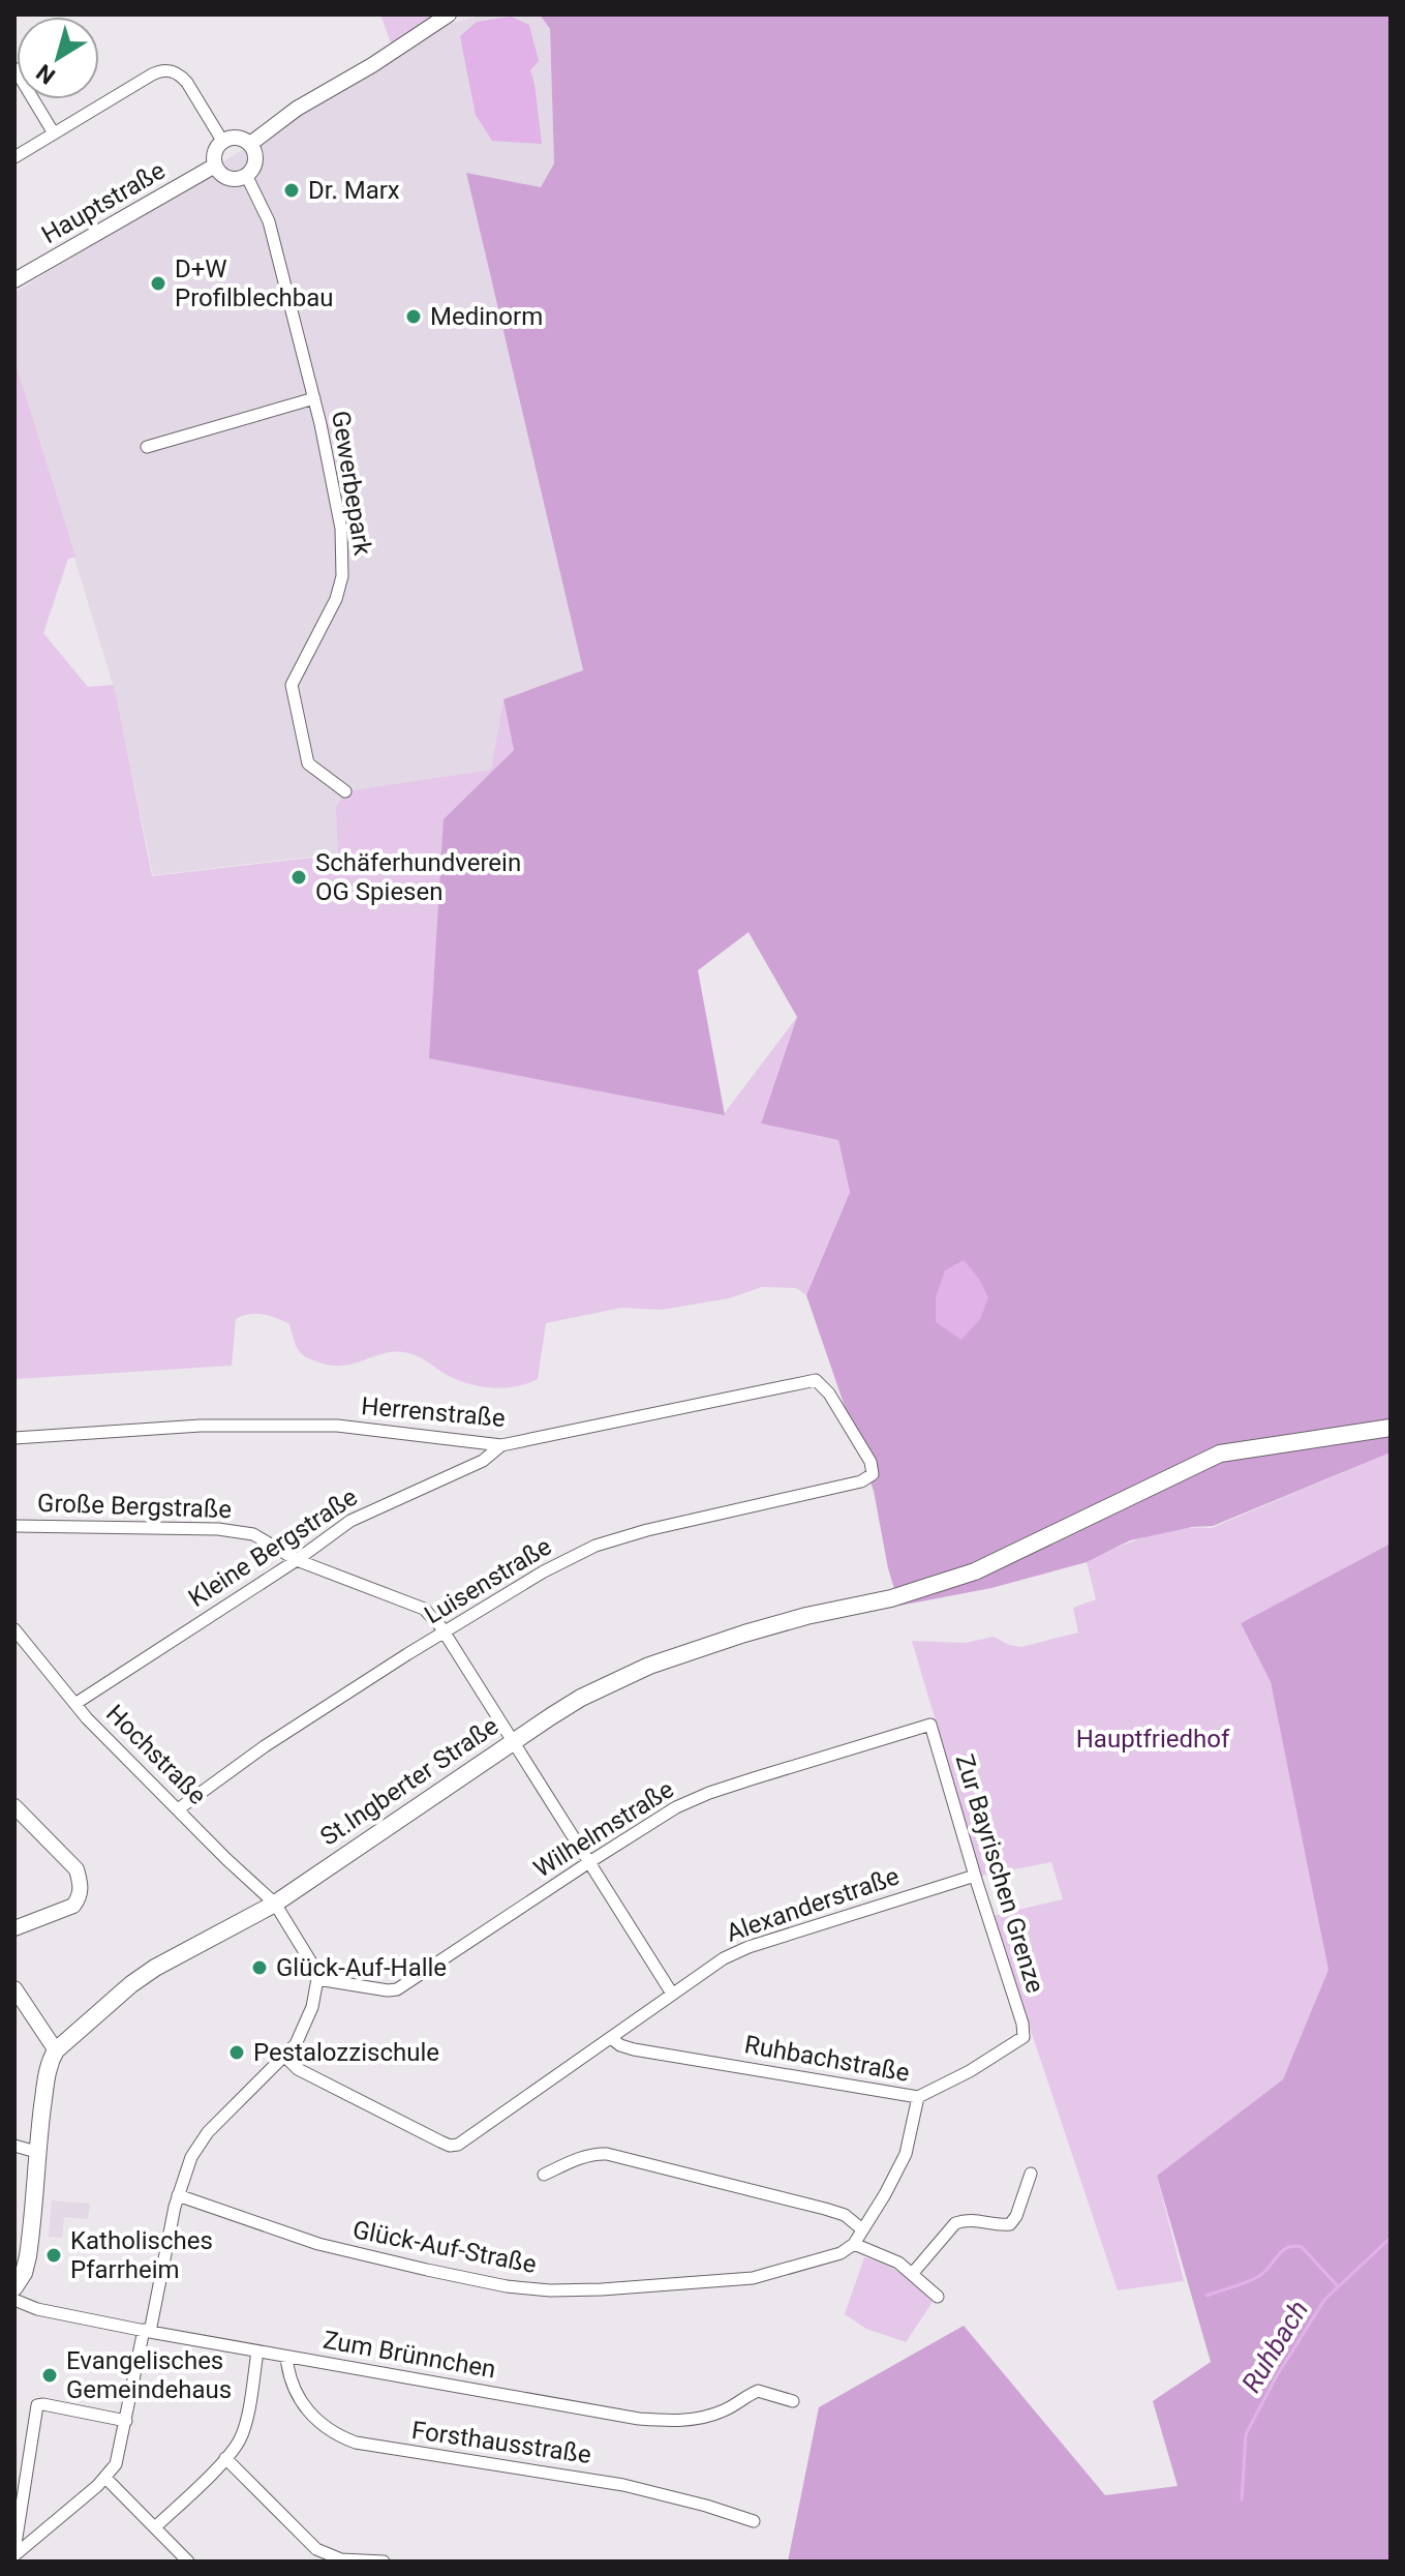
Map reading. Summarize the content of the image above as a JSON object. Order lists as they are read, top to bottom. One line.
{"streets":{"main road":["St.Ingberter Straße"],"street":["Hauptstraße","Gewerbepark","Herrenstraße","Große Bergstraße","Kleine Bergstraße","Luisenstraße","Hochstraße","Wilhelmstraße","Zur Bayrischen Grenze","Alexanderstraße","Ruhbachstraße","Glück-Auf-Straße","Zum Brünnchen","Forsthausstraße"]},"crossings":[["Hauptstraße","Gewerbepark"],["Herrenstraße","Kleine Bergstraße"],["Herrenstraße","Luisenstraße"],["Große Bergstraße","Kleine Bergstraße"],["Große Bergstraße","Luisenstraße"],["Große Bergstraße","St.Ingberter Straße"],["Große Bergstraße","Wilhelmstraße"],["Große Bergstraße","Alexanderstraße"],["Kleine Bergstraße","Hochstraße"],["Luisenstraße","Hochstraße"],["Hochstraße","St.Ingberter Straße"],["Hochstraße","Wilhelmstraße"],["Wilhelmstraße","Zur Bayrischen Grenze"],["Zur Bayrischen Grenze","Alexanderstraße"],["Zur Bayrischen Grenze","Ruhbachstraße"],["Alexanderstraße","Ruhbachstraße"],["Zum Brünnchen","Forsthausstraße"]],"water":["Ruhbach"],"parks":["Hauptfriedhof"],"places":["Dr. Marx","D+W Profilblechbau","Medinorm","Schäferhundverein OG Spiesen","Glück-Auf-Halle","Pestalozzischule","Katholisches Pfarrheim","Evangelisches Gemeindehaus"],"north":"bottom left"}
